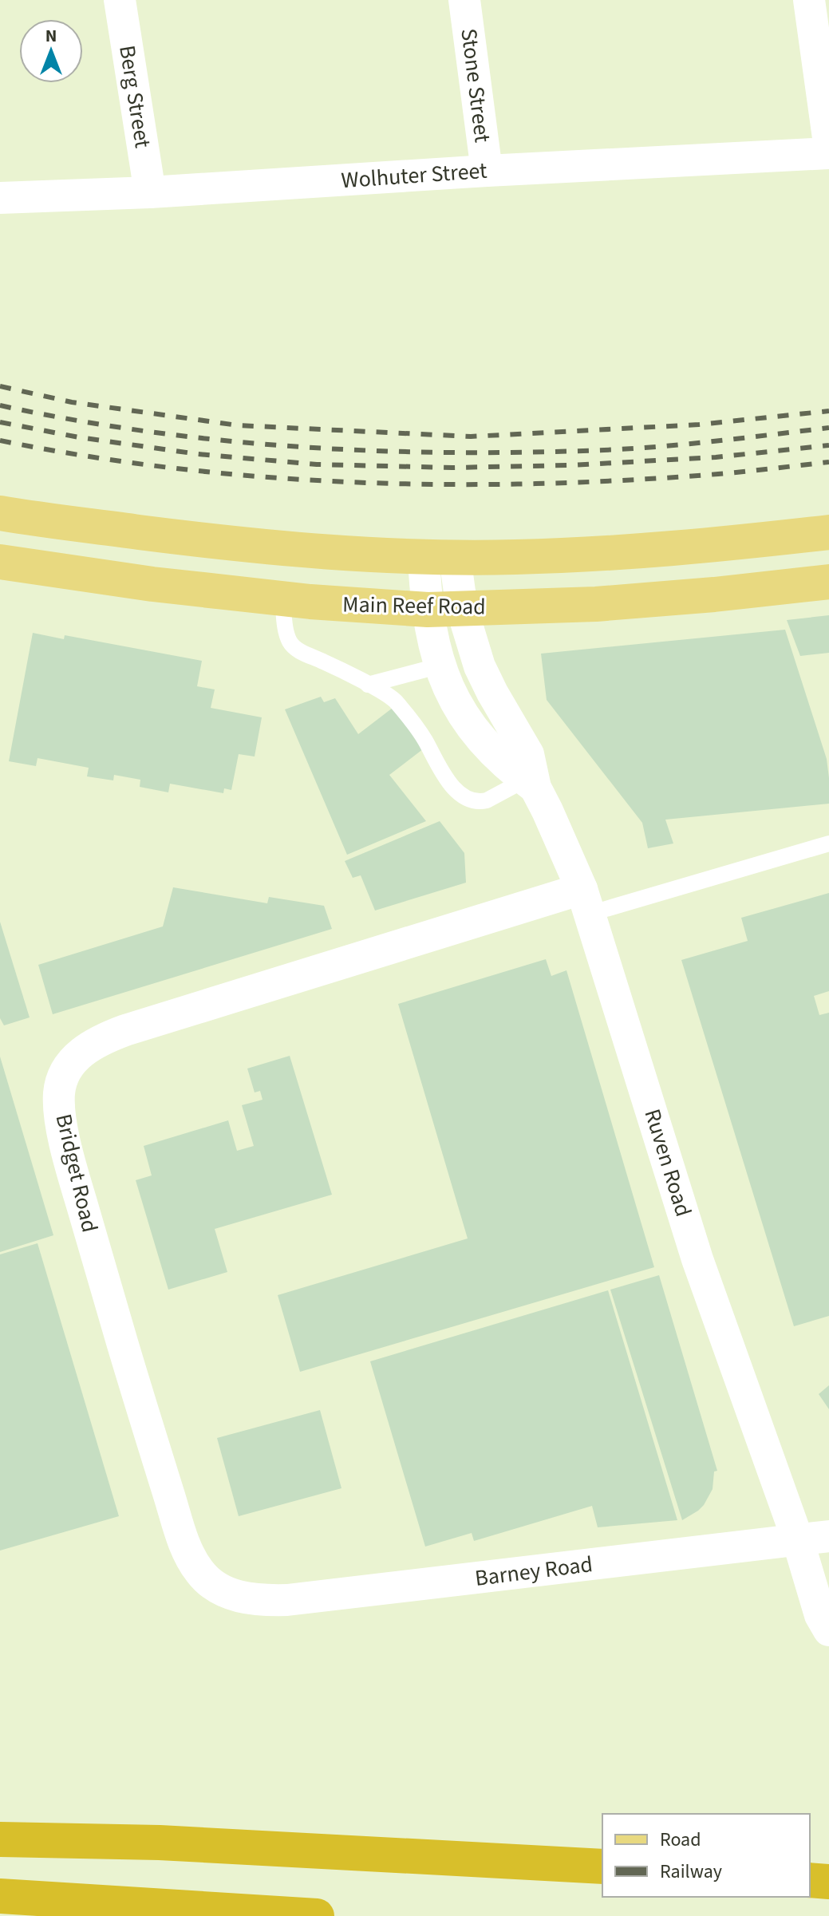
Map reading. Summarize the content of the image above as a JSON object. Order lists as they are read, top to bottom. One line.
{"streets":{"main road":["Main Reef Road"],"street":["Stone Street","Berg Street","Wolhuter Street","Ruven Road","Bridget Road","Barney Road"]},"crossings":[["Stone Street","Wolhuter Street"],["Berg Street","Wolhuter Street"],["Main Reef Road","Ruven Road"],["Ruven Road","Bridget Road"],["Ruven Road","Barney Road"],["Bridget Road","Barney Road"]],"legend":["Road","Railway"],"north":"top"}
